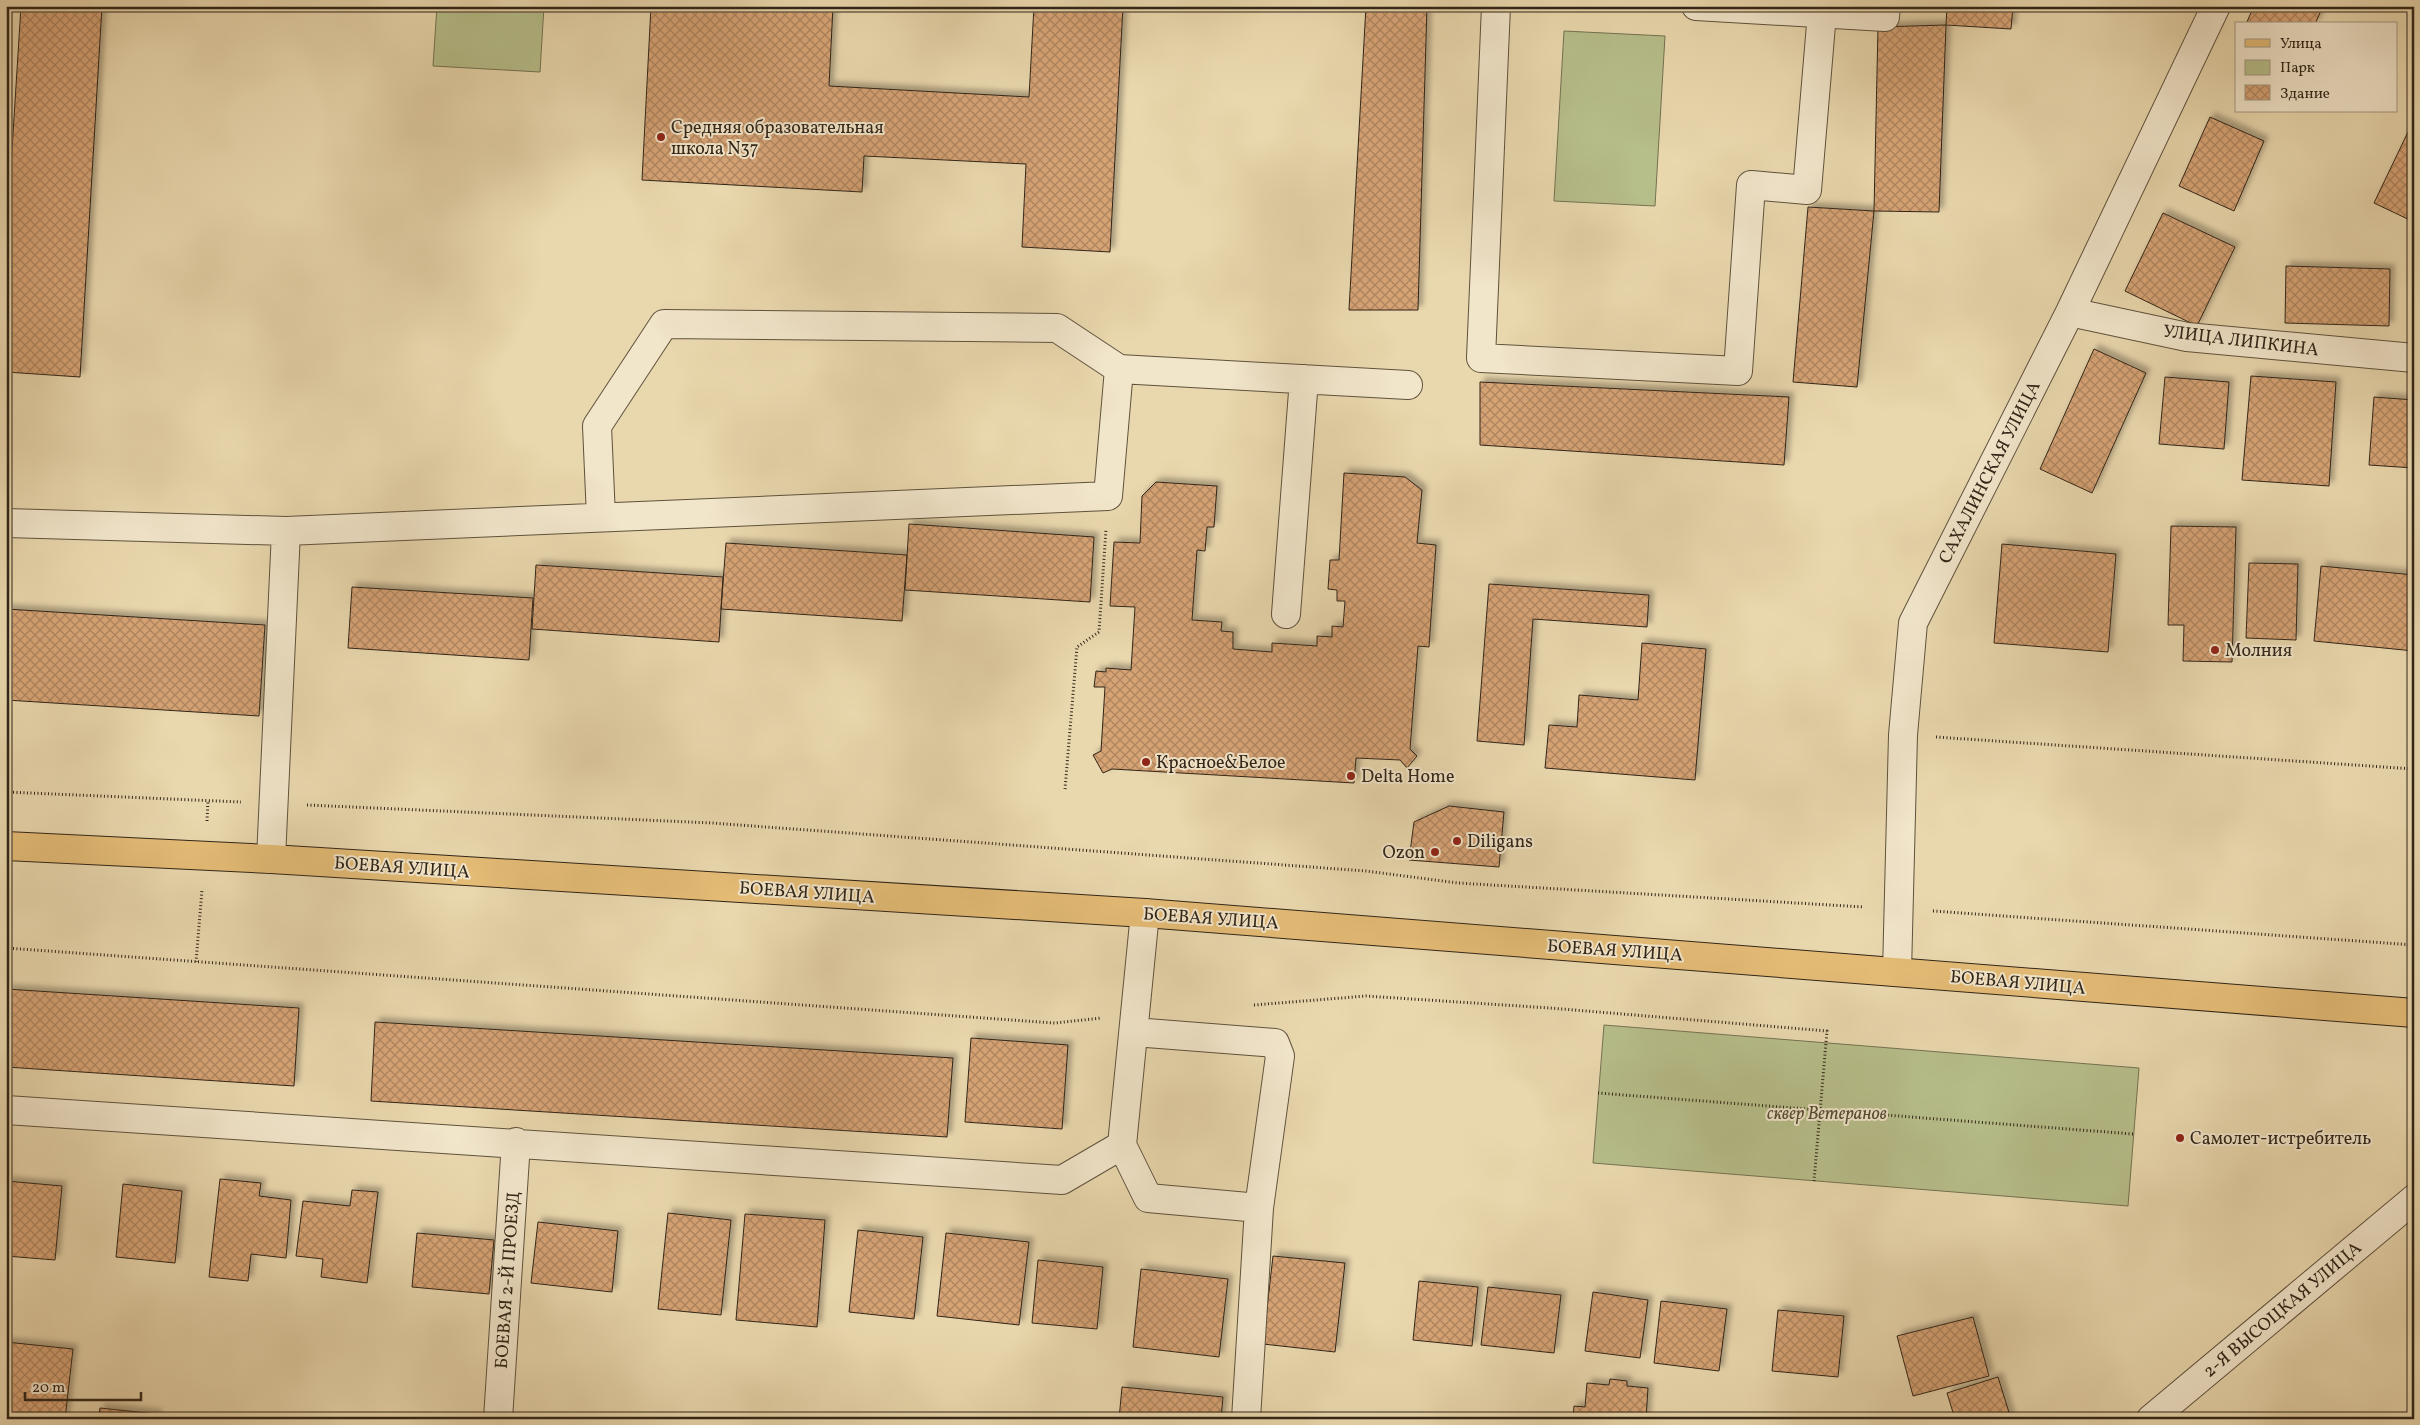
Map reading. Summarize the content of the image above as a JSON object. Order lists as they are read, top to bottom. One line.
{"streets":{"main road":["БОЕВАЯ УЛИЦА"],"street":["УЛИЦА ЛИПКИНА","САХАЛИНСКАЯ УЛИЦА","БОЕВАЯ 2-Й ПРОЕЗД","2-Я ВЫСОЦКАЯ УЛИЦА"]},"crossings":[["УЛИЦА ЛИПКИНА","САХАЛИНСКАЯ УЛИЦА"],["САХАЛИНСКАЯ УЛИЦА","БОЕВАЯ УЛИЦА"]],"parks":["сквер Ветеранов"],"places":["Средняя образовательная школа N37","Молния","Красное&Белое","Delta Home","Diligans","Ozon","Самолет-истребитель"],"legend":["Улица","Парк","Здание"],"scale_bar":"20 m"}
